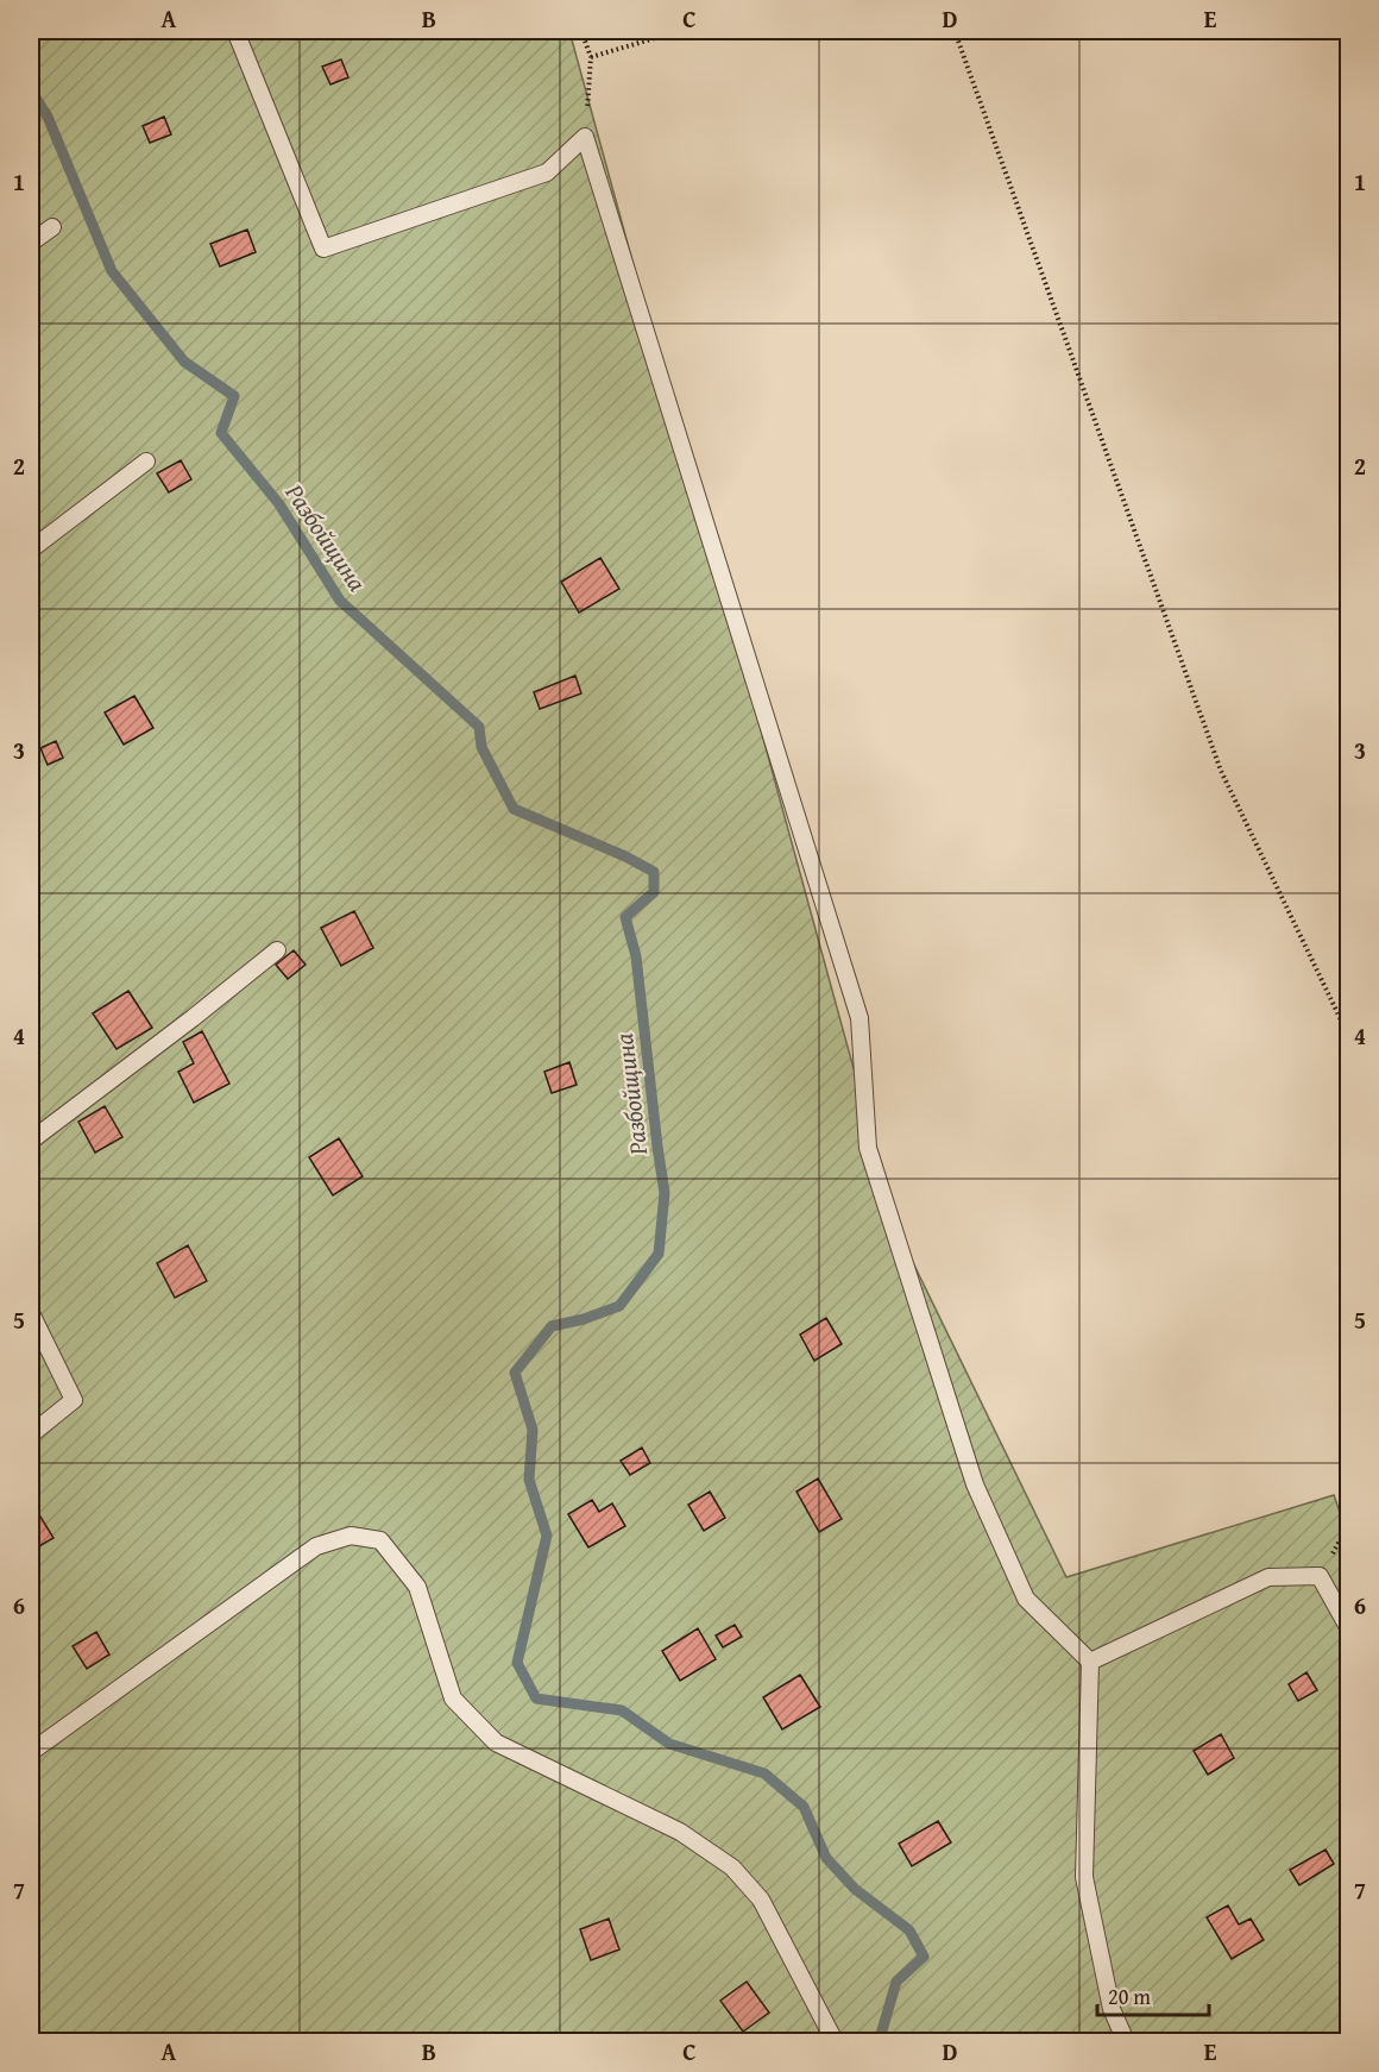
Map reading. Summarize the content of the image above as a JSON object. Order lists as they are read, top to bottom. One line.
{"water":["Разбойщина"],"scale_bar":"20 m","grid":{"columns":["A","B","C","D","E"],"rows":["1","2","3","4","5","6","7"]}}
